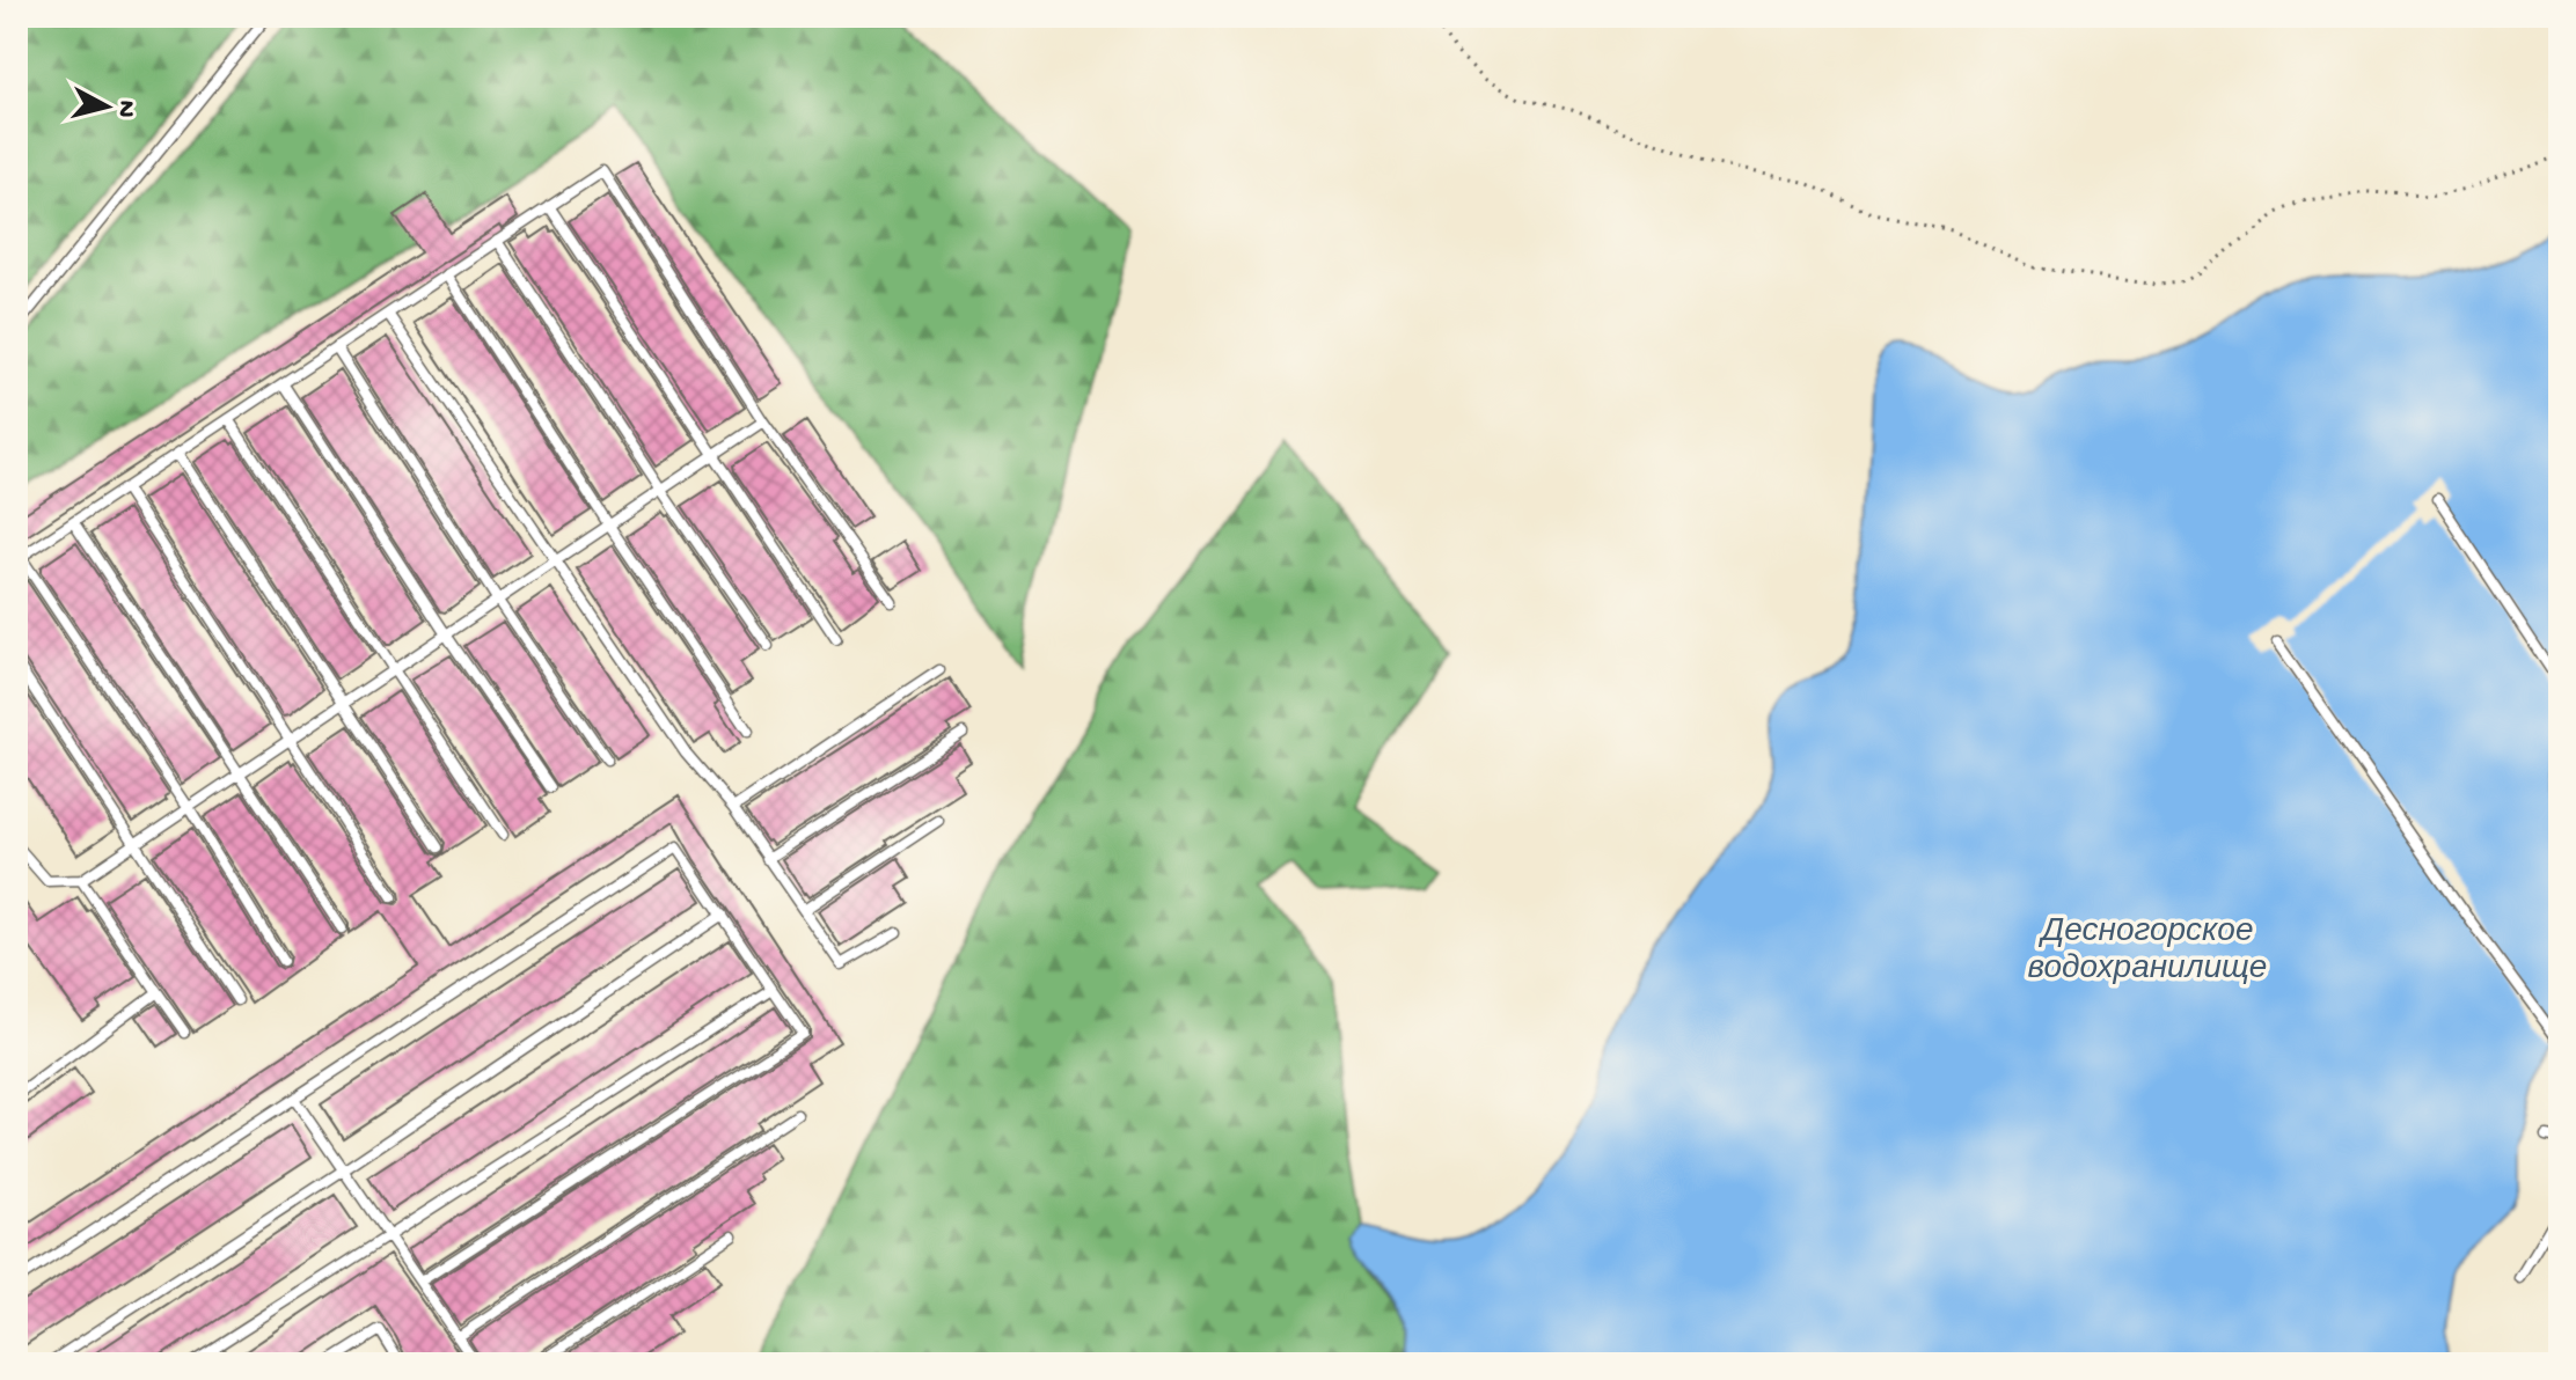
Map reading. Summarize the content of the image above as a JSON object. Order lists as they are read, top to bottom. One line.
{"water":["Десногорское водохранилище"],"north":"right"}
